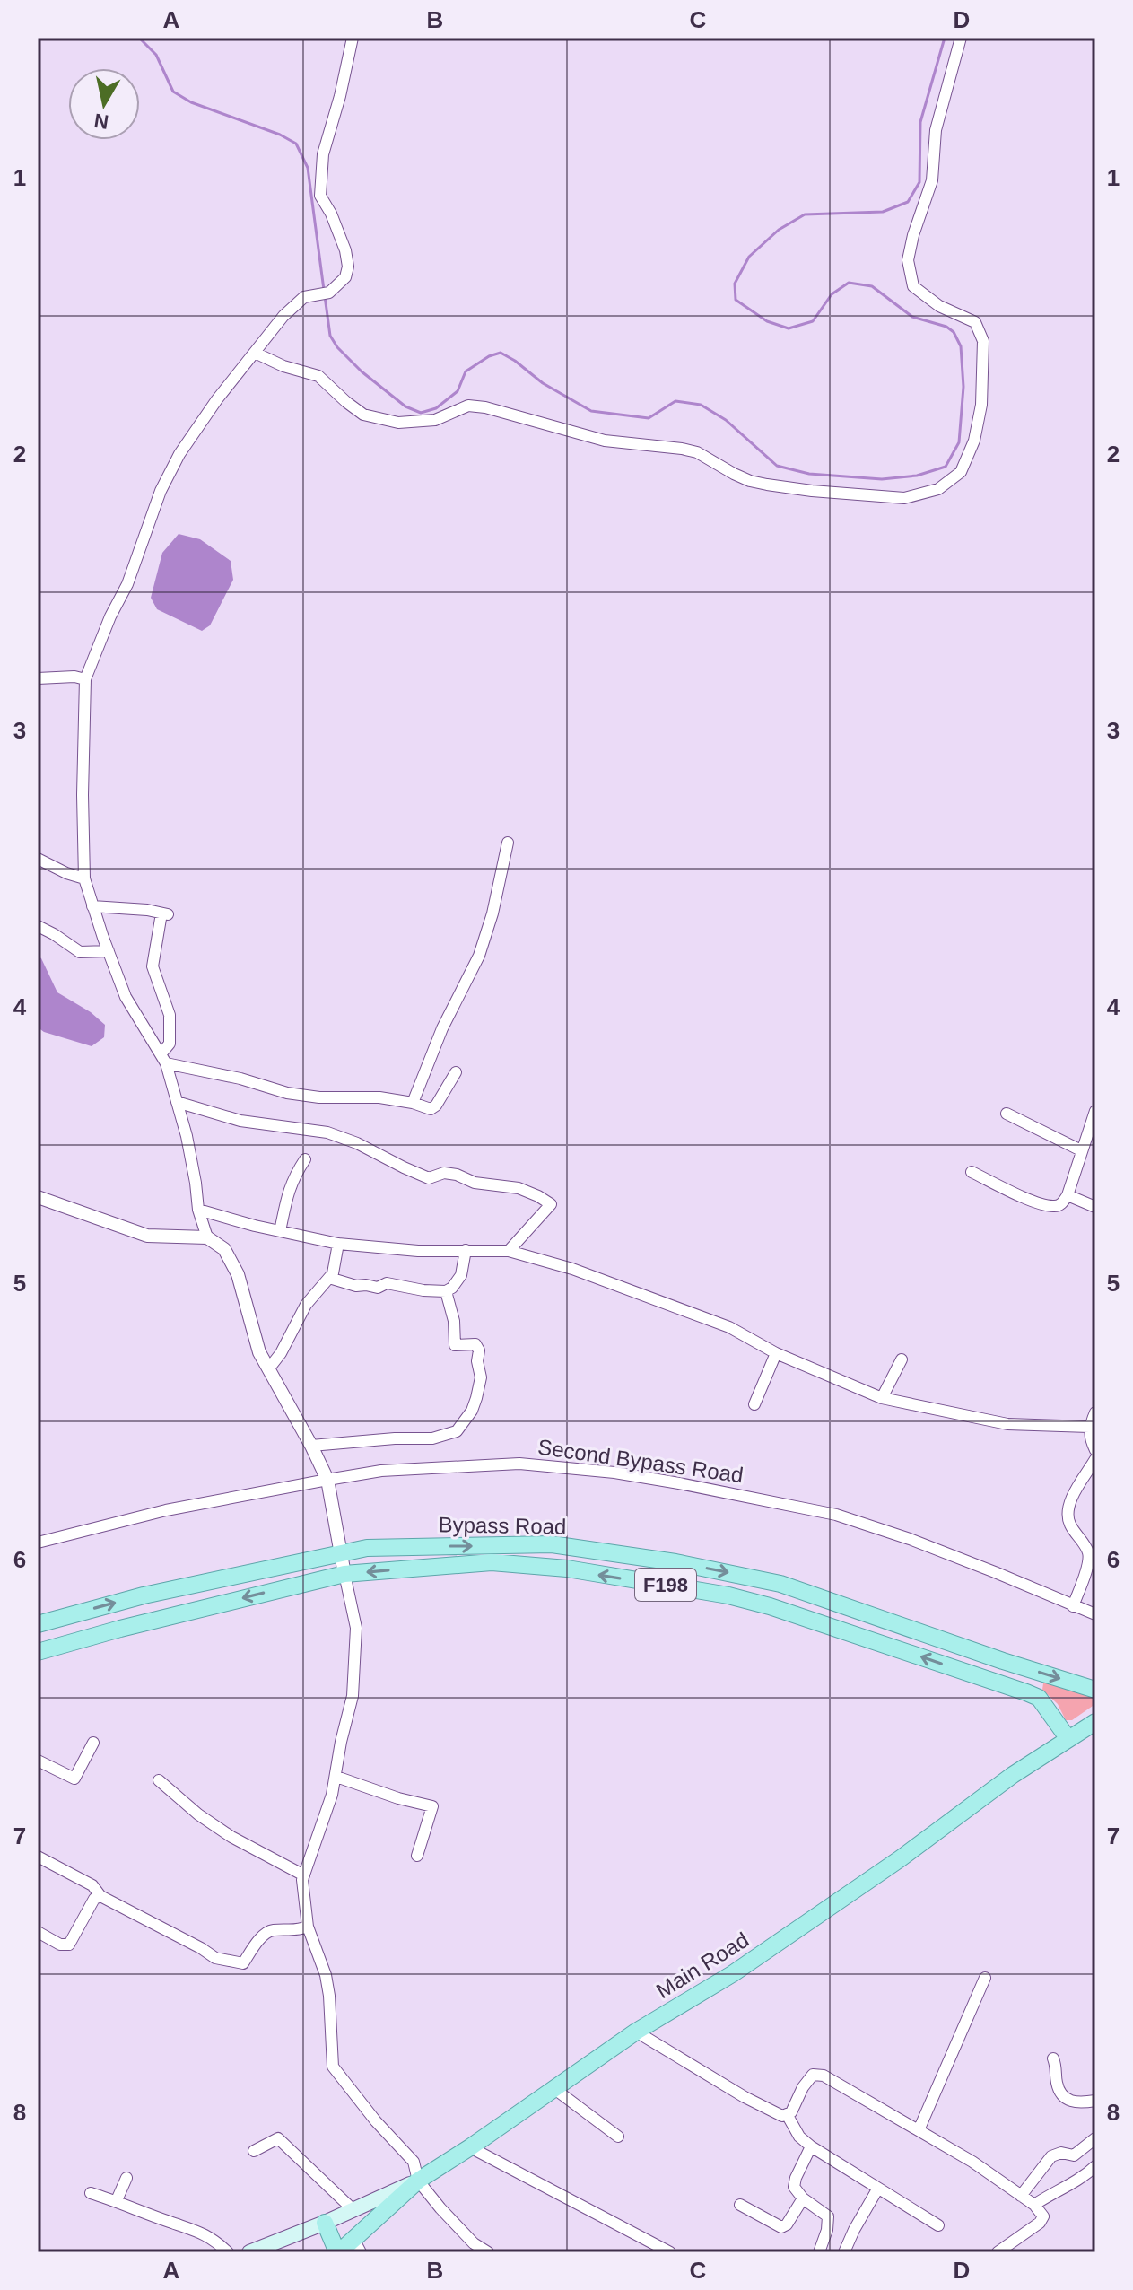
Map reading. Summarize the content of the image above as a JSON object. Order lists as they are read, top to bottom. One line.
{"streets":{"main road":["Bypass Road","F198","Main Road"],"street":["Second Bypass Road"]},"crossings":[["Bypass Road","F198"],["F198","Main Road"]],"north":"bottom","grid":{"columns":["A","B","C","D"],"rows":["1","2","3","4","5","6","7","8"]}}
